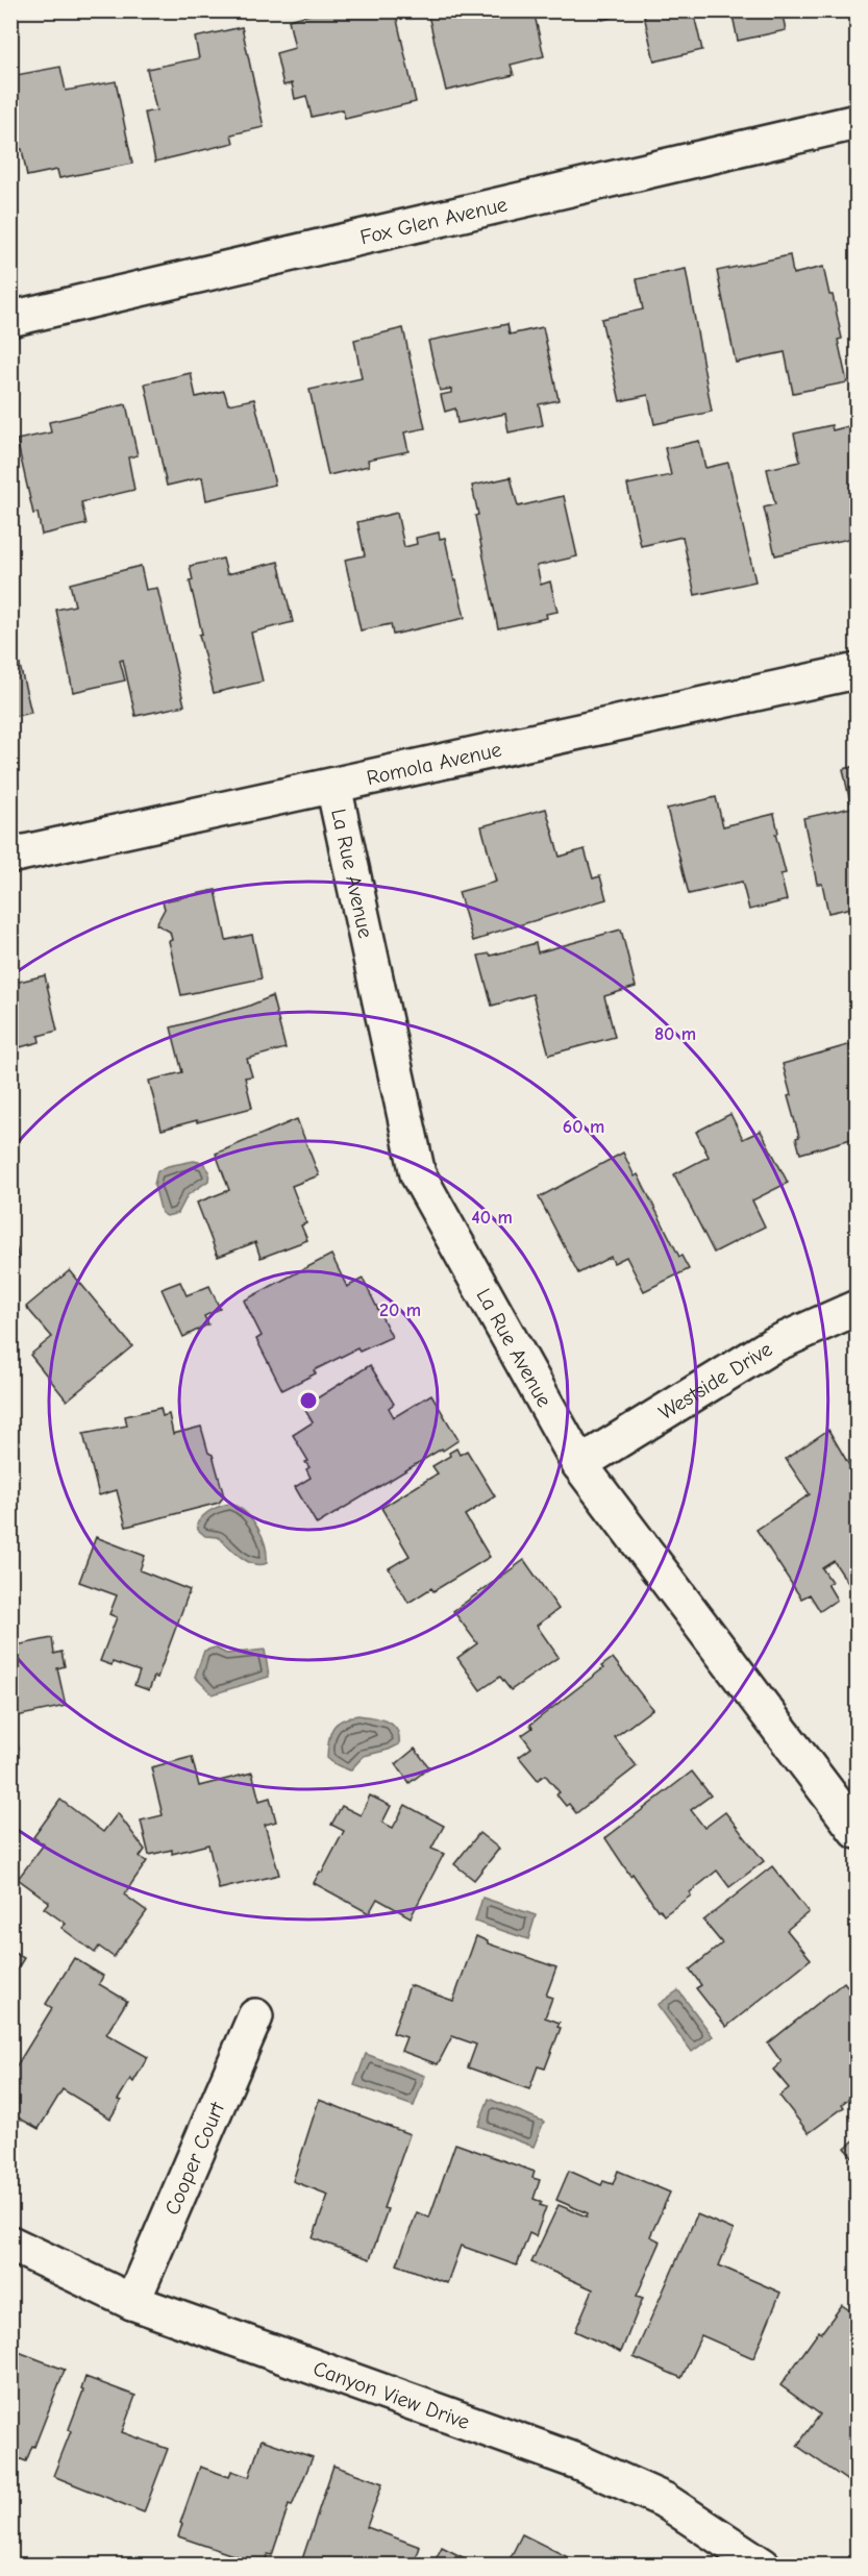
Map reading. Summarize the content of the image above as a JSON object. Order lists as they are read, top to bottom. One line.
{"streets":{"street":["Fox Glen Avenue","Romola Avenue","La Rue Avenue","Westside Drive","Cooper Court","Canyon View Drive"]},"crossings":[["Romola Avenue","La Rue Avenue"],["La Rue Avenue","Westside Drive"],["Cooper Court","Canyon View Drive"]],"rings":["80 m","60 m","40 m","20 m"]}
